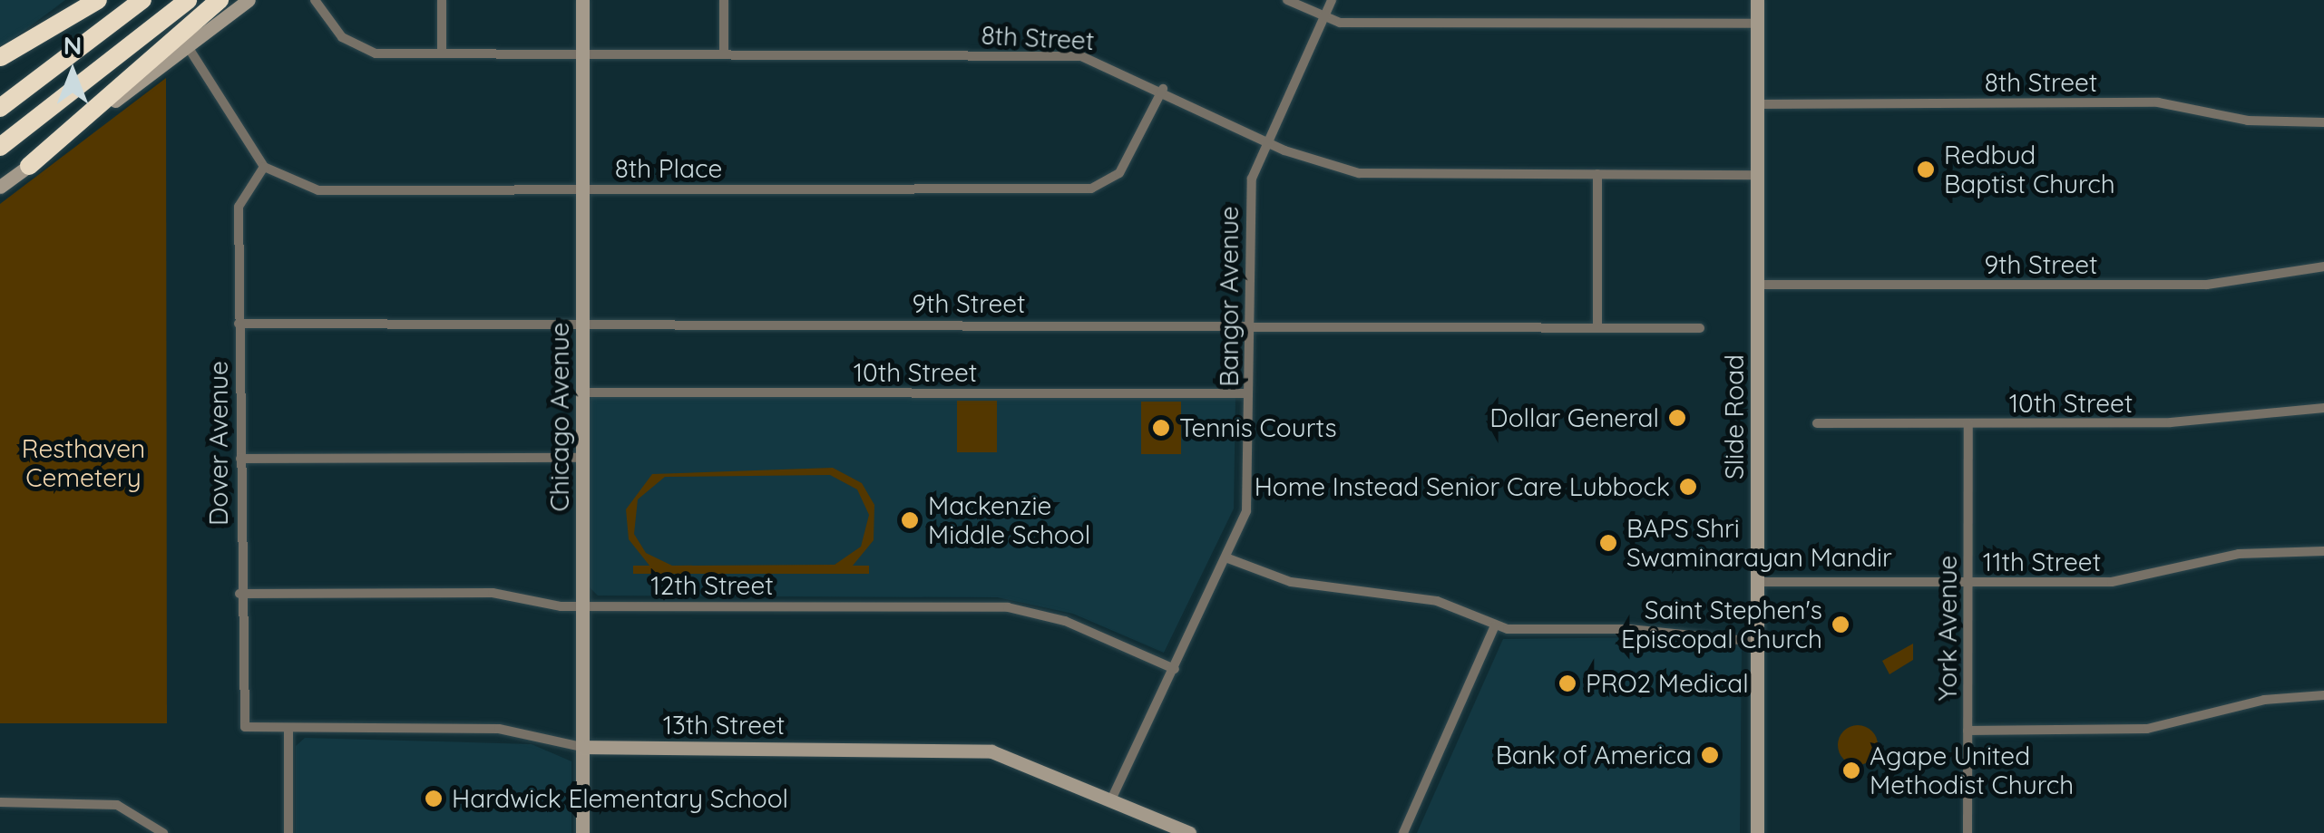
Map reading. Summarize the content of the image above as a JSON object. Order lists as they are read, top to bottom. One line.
{"streets":{"street":["8th Street","8th Place","9th Street","Bangor Avenue","10th Street","Chicago Avenue","Slide Road","Dover Avenue","11th Street","12th Street","York Avenue","13th Street"]},"crossings":[["8th Street","8th Place"],["8th Street","Bangor Avenue"],["8th Street","Chicago Avenue"],["8th Street","Slide Road"],["8th Place","Chicago Avenue"],["8th Place","Dover Avenue"],["9th Street","Bangor Avenue"],["9th Street","Chicago Avenue"],["9th Street","Slide Road"],["9th Street","Dover Avenue"],["Bangor Avenue","10th Street"],["Bangor Avenue","12th Street"],["Bangor Avenue","13th Street"],["10th Street","Chicago Avenue"],["10th Street","York Avenue"],["Chicago Avenue","12th Street"],["Chicago Avenue","13th Street"],["Slide Road","11th Street"],["Dover Avenue","12th Street"],["Dover Avenue","13th Street"],["11th Street","York Avenue"]],"parks":["Resthaven Cemetery"],"places":["Redbud Baptist Church","Dollar General","Tennis Courts","Home Instead Senior Care Lubbock","Mackenzie Middle School","BAPS Shri Swaminarayan Mandir","Saint Stephen's Episcopal Church","PRO2 Medical","Bank of America","Agape United Methodist Church","Hardwick Elementary School"],"north":"top"}
